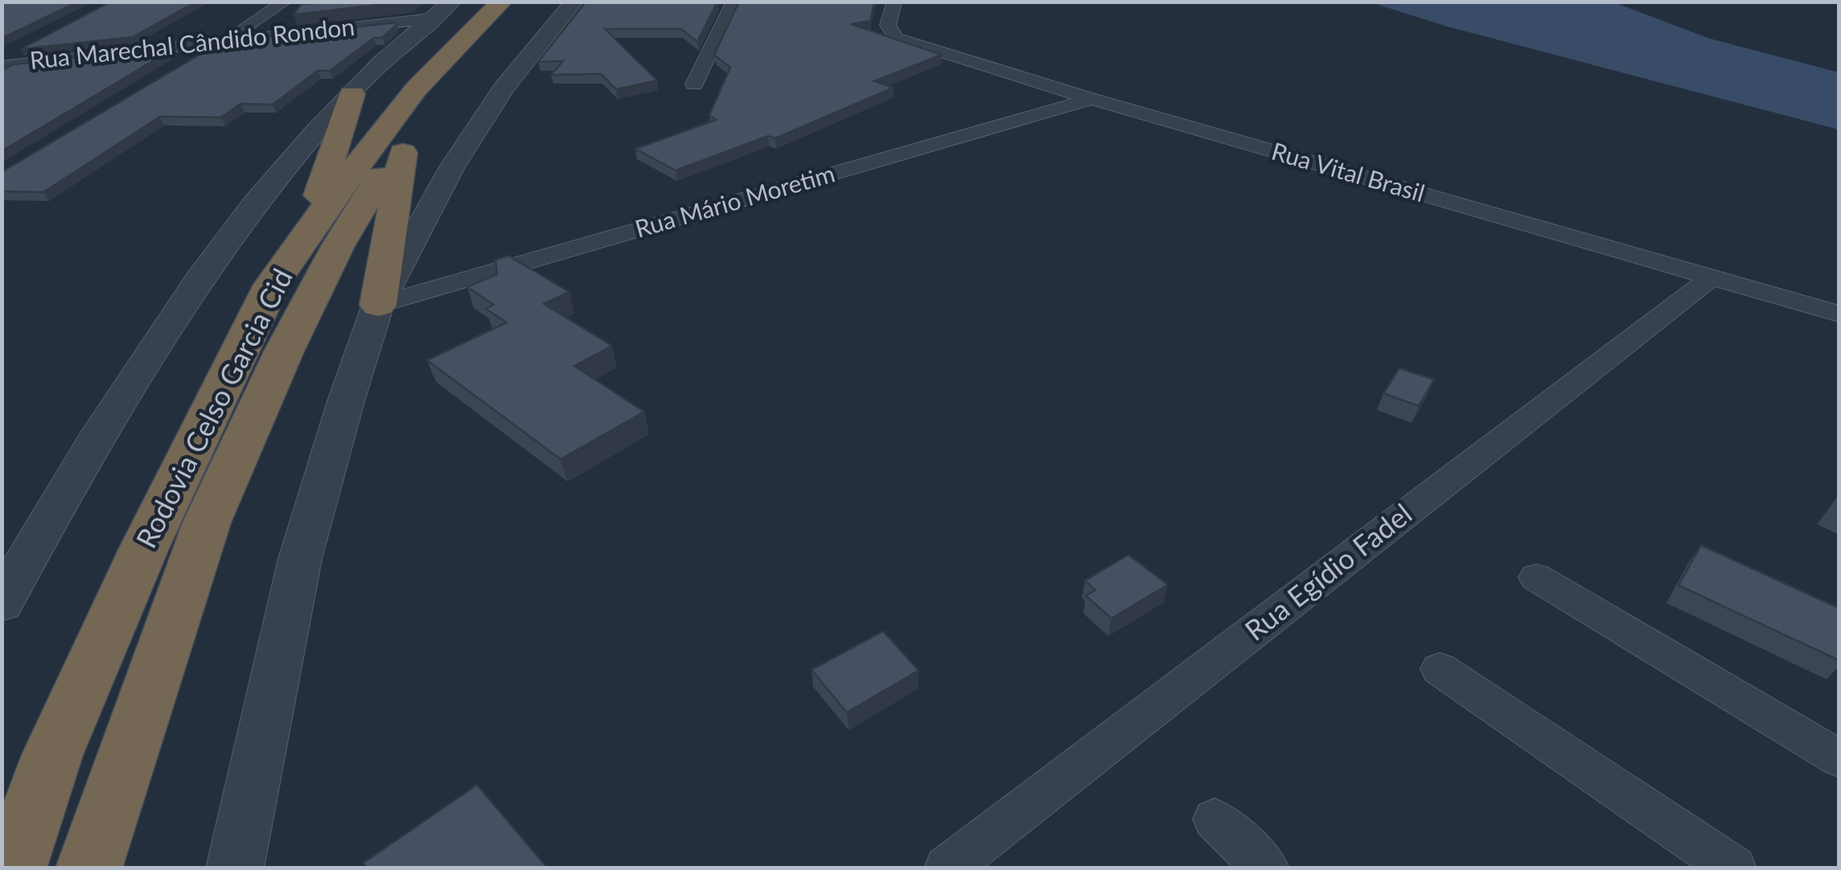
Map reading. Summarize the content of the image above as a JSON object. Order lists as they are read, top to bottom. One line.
{"streets":{"highway":["Rodovia Celso Garcia Cid"],"street":["Rua Marechal Cândido Rondon","Rua Vital Brasil","Rua Mário Moretim","Rua Egídio Fadel"]},"crossings":[["Rua Vital Brasil","Rua Mário Moretim"],["Rua Vital Brasil","Rua Egídio Fadel"]]}
